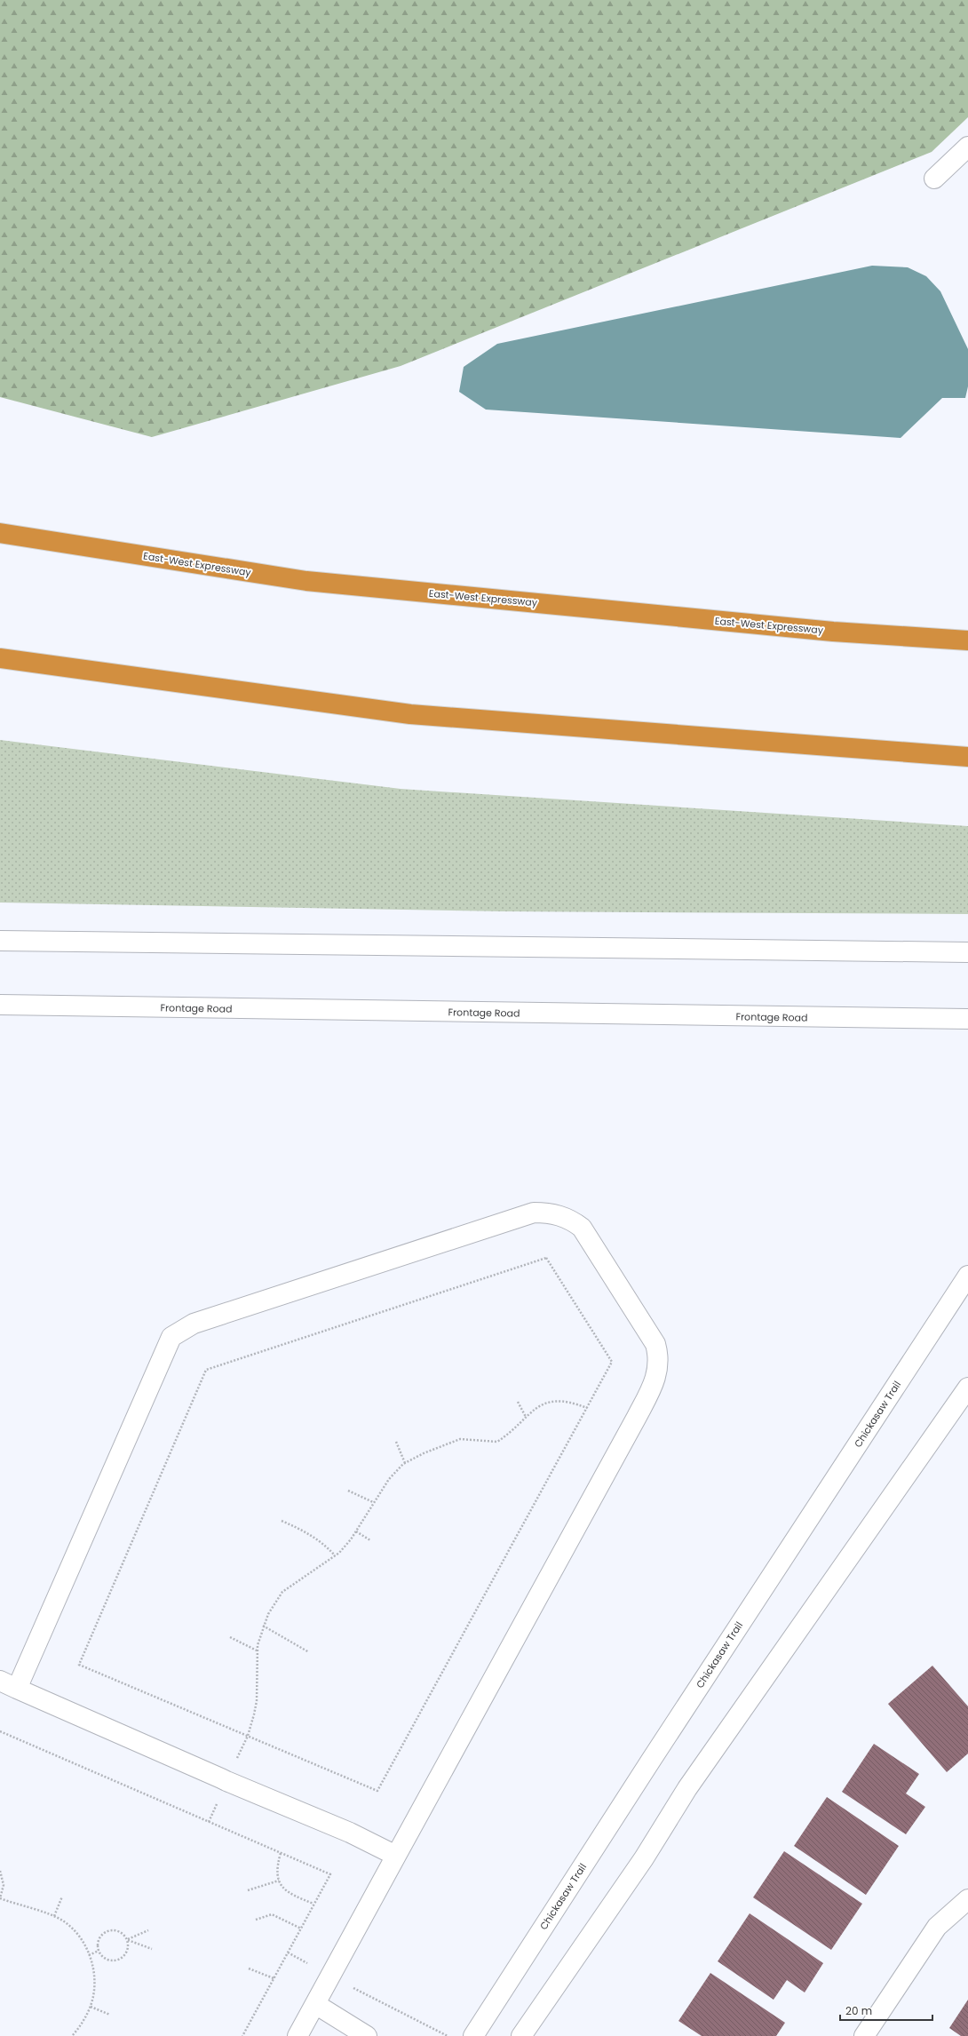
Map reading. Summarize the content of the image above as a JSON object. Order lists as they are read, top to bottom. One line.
{"streets":{"highway":["East-West Expressway"],"street":["Frontage Road","Chickasaw Trail"]},"scale_bar":"20 m"}
